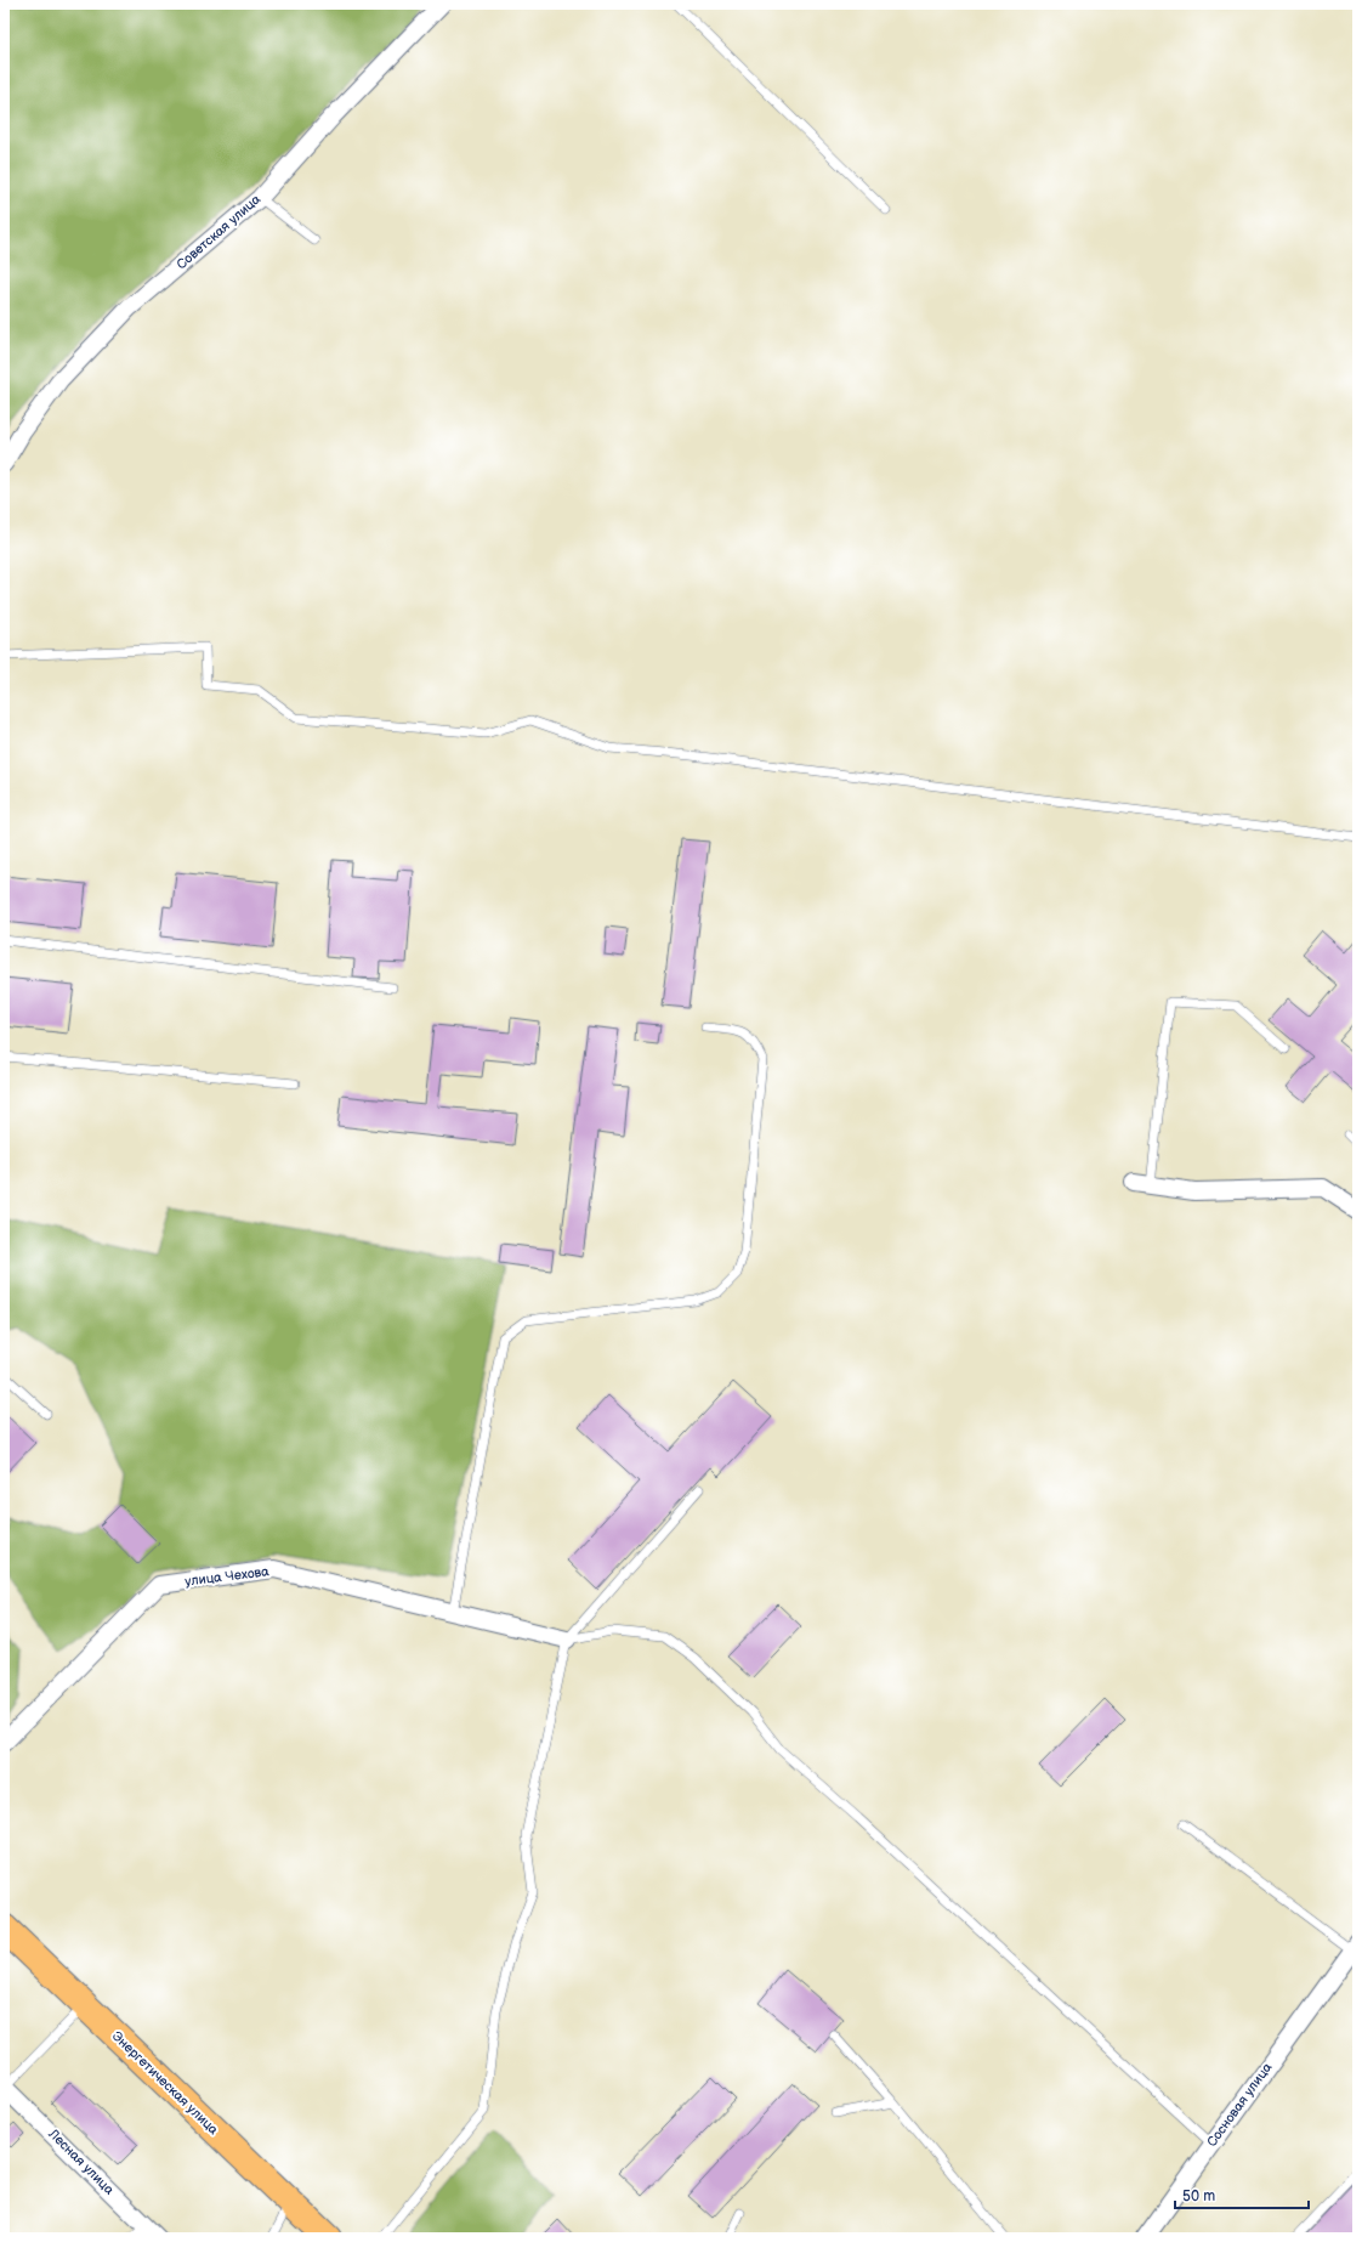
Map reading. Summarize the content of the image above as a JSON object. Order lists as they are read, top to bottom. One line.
{"streets":{"main road":["Энергетическая улица"],"street":["Советская улица","улица Чехова","Сосновая улица","Лесная улица"]},"scale_bar":"50 m"}
